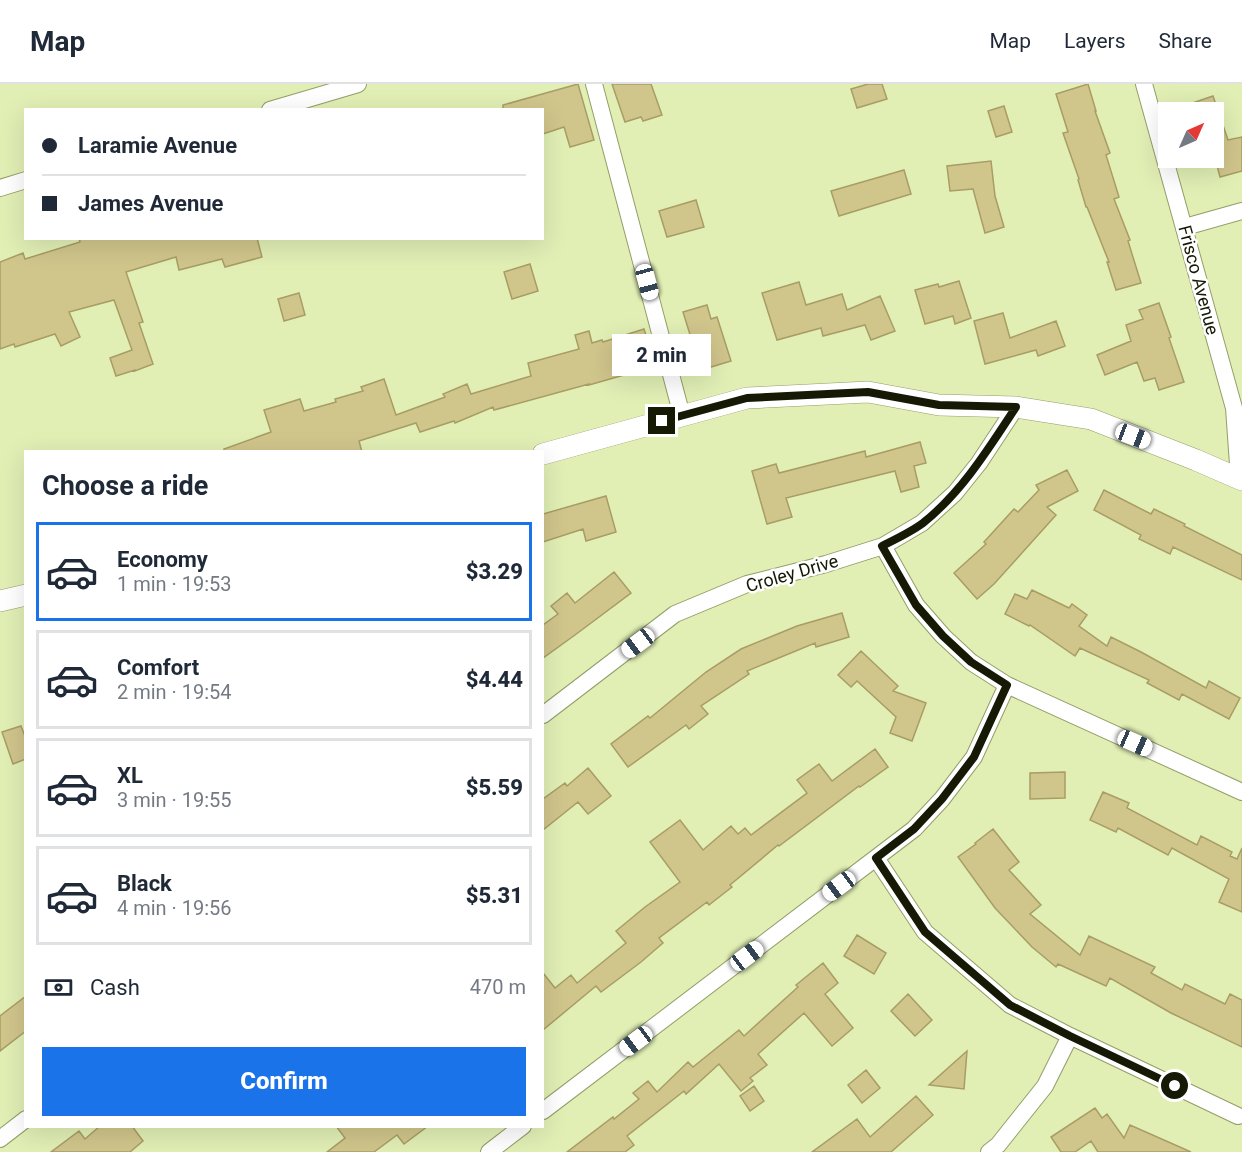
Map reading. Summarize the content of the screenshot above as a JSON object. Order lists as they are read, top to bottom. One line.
{"streets":{"street":["Frisco Avenue","Croley Drive"]},"north":"top right","page":{"header":"Map","nav":["Map","Layers","Share"],"banner":["Laramie Avenue","James Avenue"],"bubble":"2 min","heading":"Choose a ride","list":[{"name":"Economy","note":"1 min · 19:53","value":"$3.29"},{"name":"Comfort","note":"2 min · 19:54","value":"$4.44"},{"name":"XL","note":"3 min · 19:55","value":"$5.59"},{"name":"Black","note":"4 min · 19:56","value":"$5.31"}],"pay":["Cash","470 m"],"buttons":"Confirm"}}
